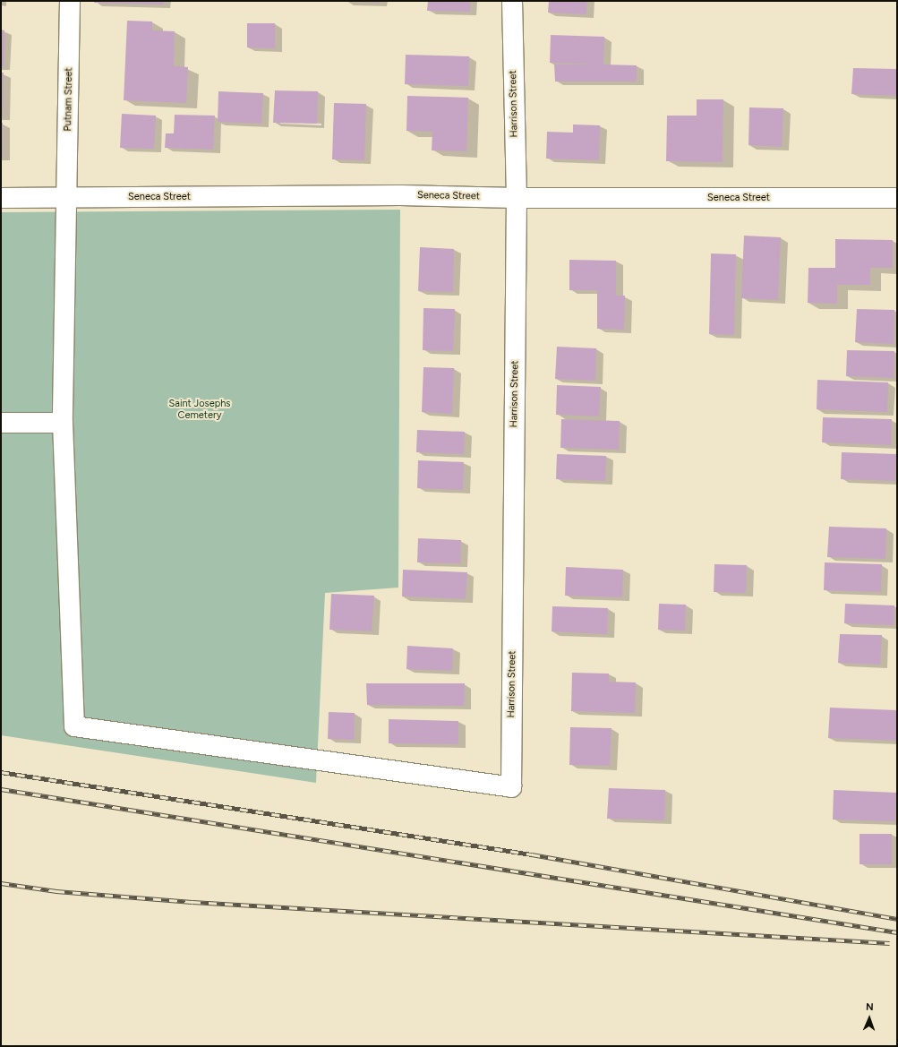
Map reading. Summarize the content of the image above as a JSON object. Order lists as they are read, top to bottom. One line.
{"streets":{"street":["Putnam Street","Harrison Street","Seneca Street"]},"crossings":[["Putnam Street","Harrison Street"],["Putnam Street","Seneca Street"],["Harrison Street","Seneca Street"]],"parks":["Saint Josephs Cemetery"],"north":"top"}
